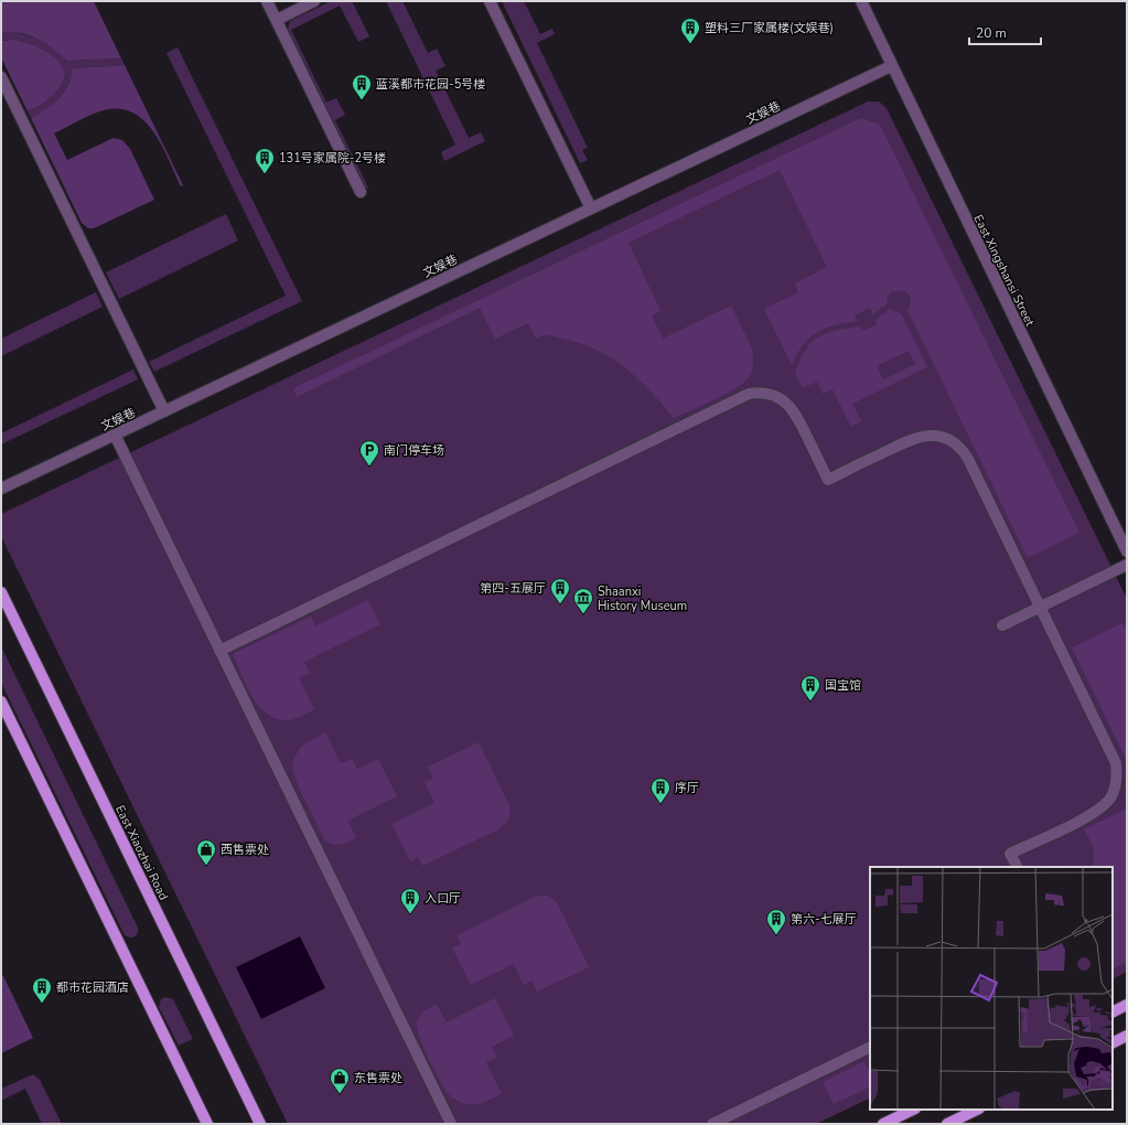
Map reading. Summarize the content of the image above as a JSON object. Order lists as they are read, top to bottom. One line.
{"streets":{"main road":["East Xiaozhai Road"],"street":["文娱巷","East Xingshansi Street"]},"crossings":[["文娱巷","East Xingshansi Street"]],"places":{"building":["塑料三厂家属楼(文娱巷)","蓝溪都市花园-5号楼","131号家属院-2号楼","第四-五展厅","国宝馆","序厅","入口厅","第六-七展厅","都市花园酒店"],"parking":["南门停车场"],"museum":["Shaanxi History Museum"],"shop":["西售票处","东售票处"]},"scale_bar":"20 m"}
